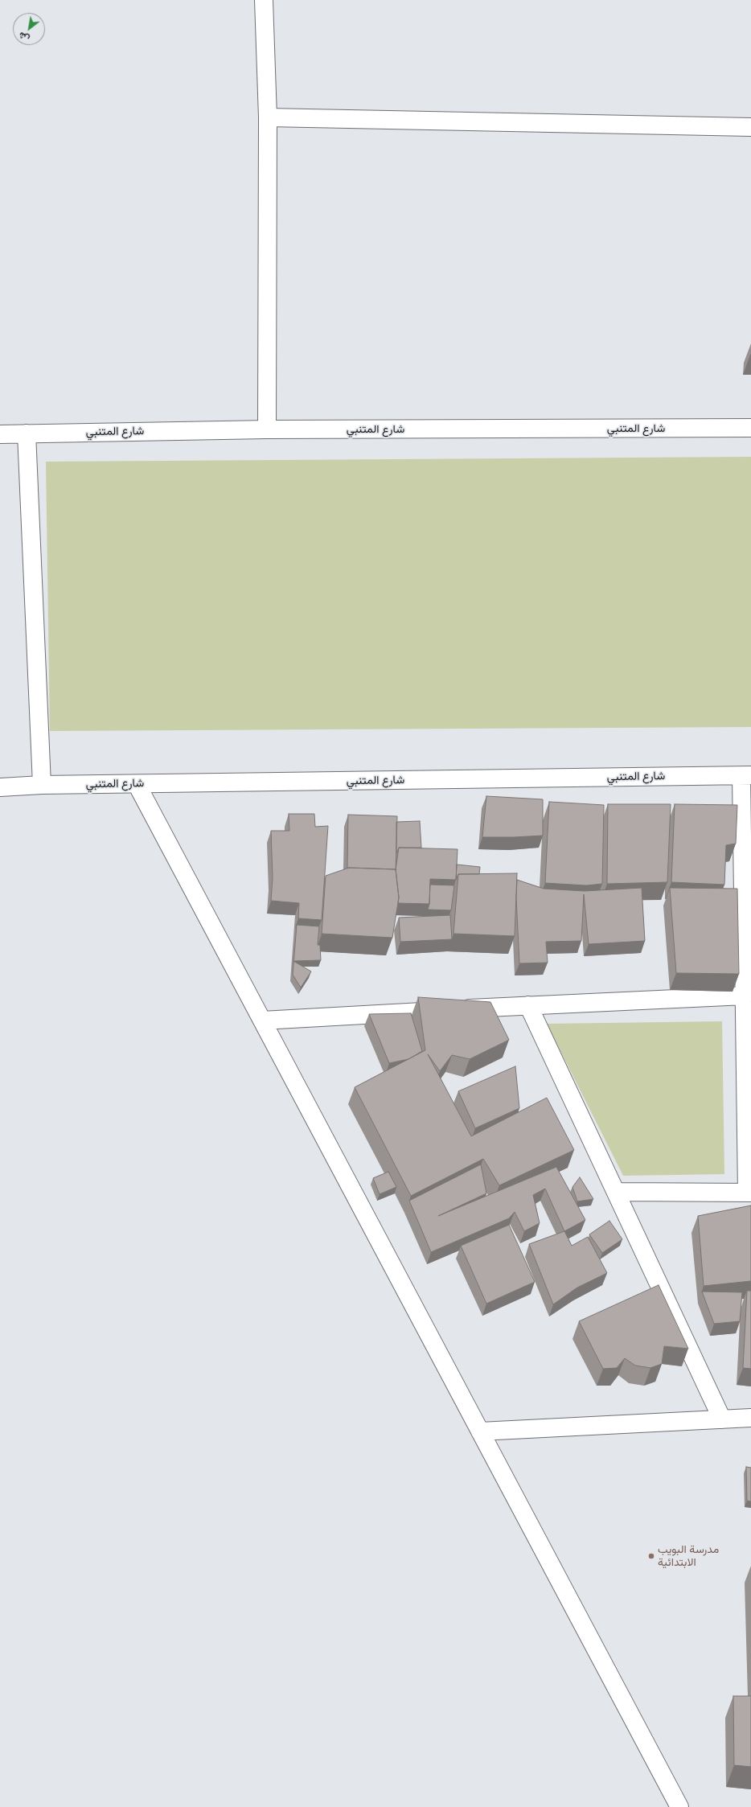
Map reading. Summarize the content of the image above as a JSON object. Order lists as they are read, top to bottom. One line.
{"streets":{"street":["شارع المتنبي"]},"places":["مدرسة البويب الابتدائية"],"north":"bottom left"}
